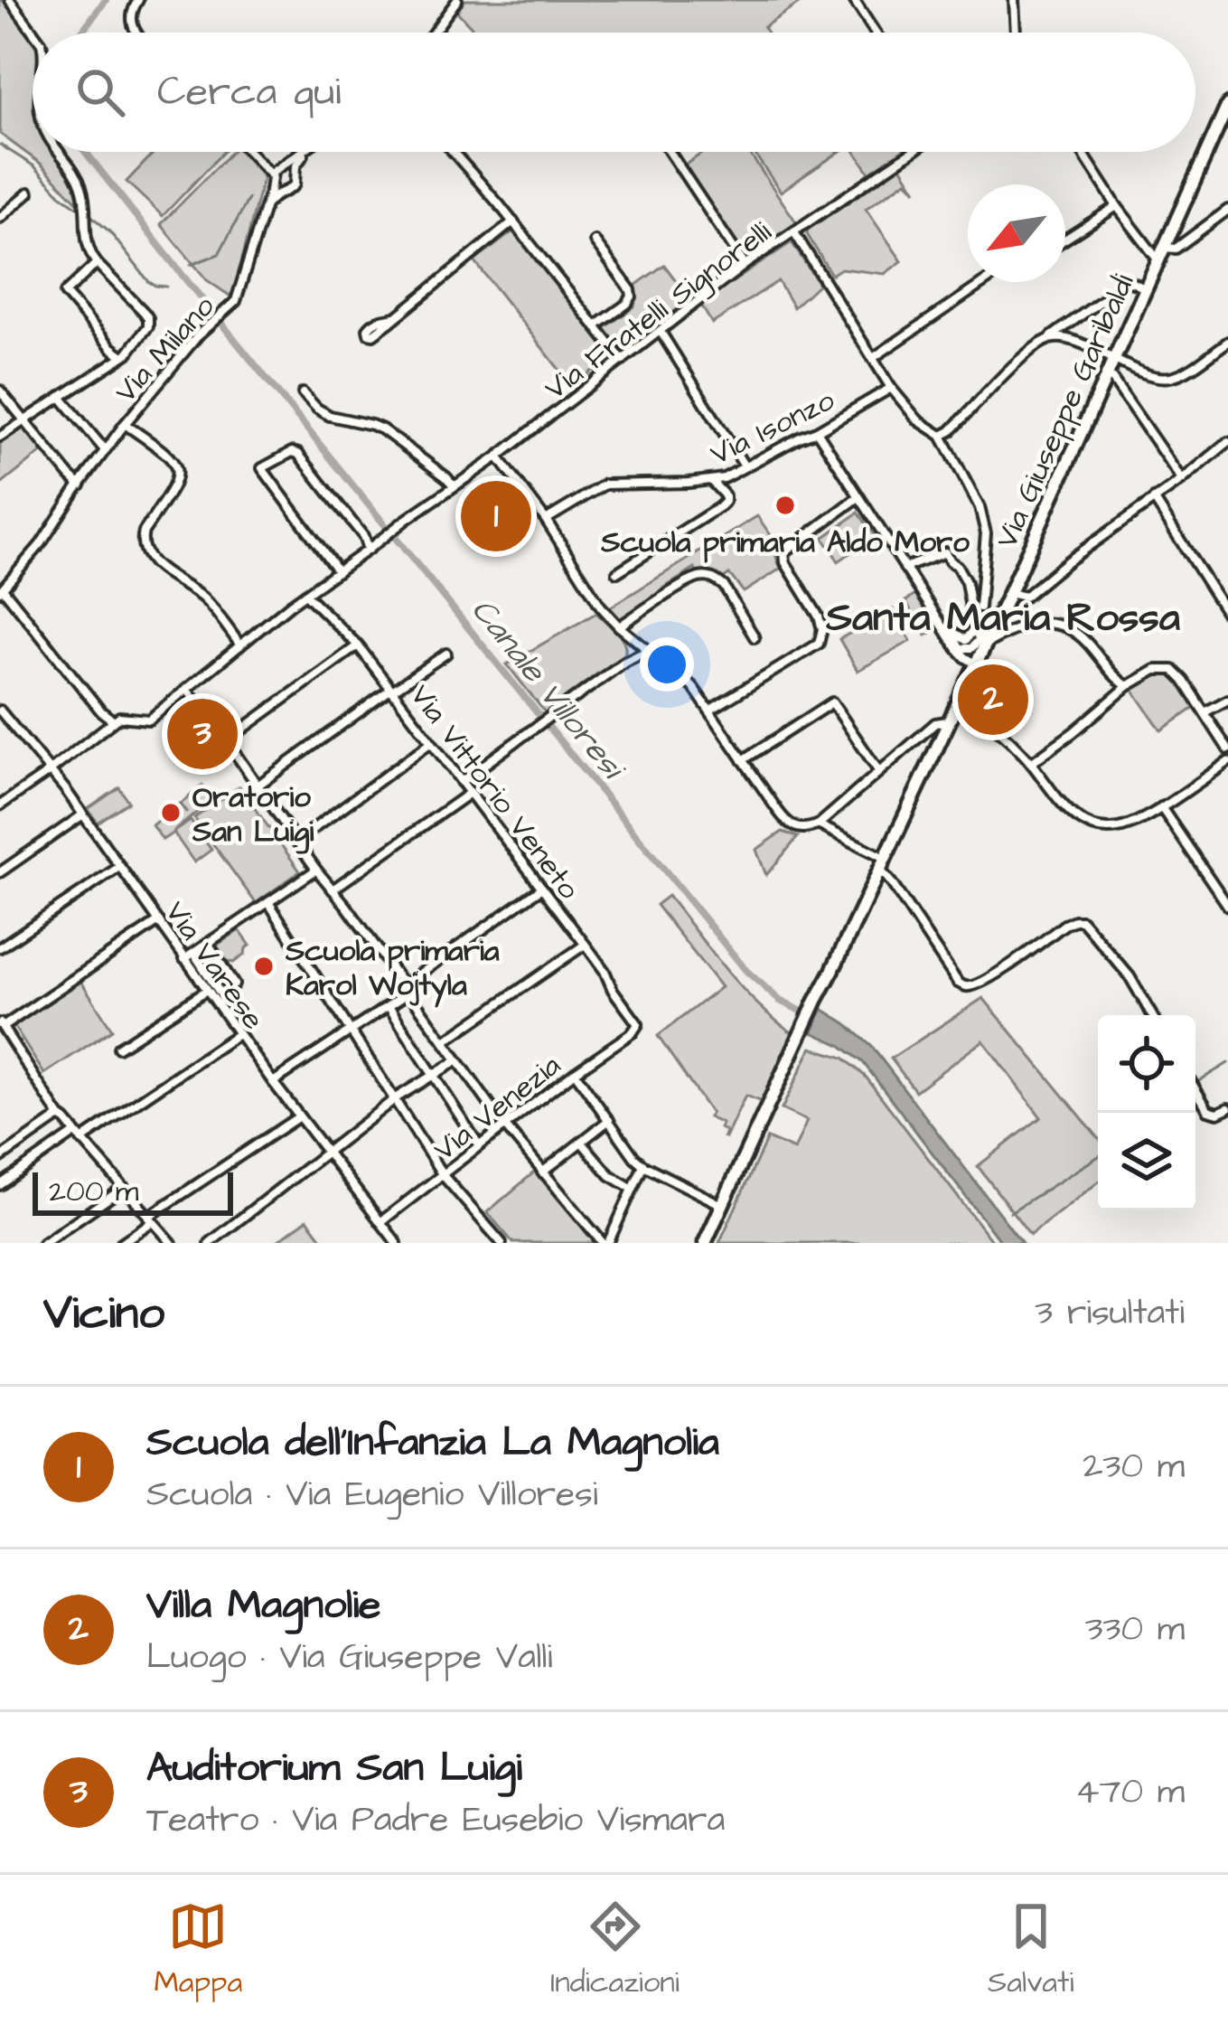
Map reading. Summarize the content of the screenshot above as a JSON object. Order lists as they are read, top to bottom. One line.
{"streets":{"main road":["Via Giuseppe Garibaldi"],"street":["Via Fratelli Signorelli","Via Milano","Via Isonzo","Via Vittorio Veneto","Via Varese","Via Venezia"]},"crossings":[["Via Fratelli Signorelli","Via Vittorio Veneto"],["Via Vittorio Veneto","Via Venezia"],["Via Varese","Via Venezia"]],"districts":["Santa Maria Rossa"],"water":["Canale Villoresi"],"places":["Scuola primaria Aldo Moro","Oratorio San Luigi","Scuola primaria Karol Wojtyla"],"scale_bar":"200 m","north":"bottom left","page":{"search":"Cerca qui","pins":["1","2","3"],"scale":"200 m","heading":["Vicino","3 risultati"],"list":[{"mark":"1","name":"Scuola dell'Infanzia La Magnolia","note":"Scuola · Via Eugenio Villoresi","value":"230 m"},{"mark":"2","name":"Villa Magnolie","note":"Luogo · Via Giuseppe Valli","value":"330 m"},{"mark":"3","name":"Auditorium San Luigi","note":"Teatro · Via Padre Eusebio Vismara","value":"470 m"}],"nav":["Mappa","Indicazioni","Salvati"]}}
